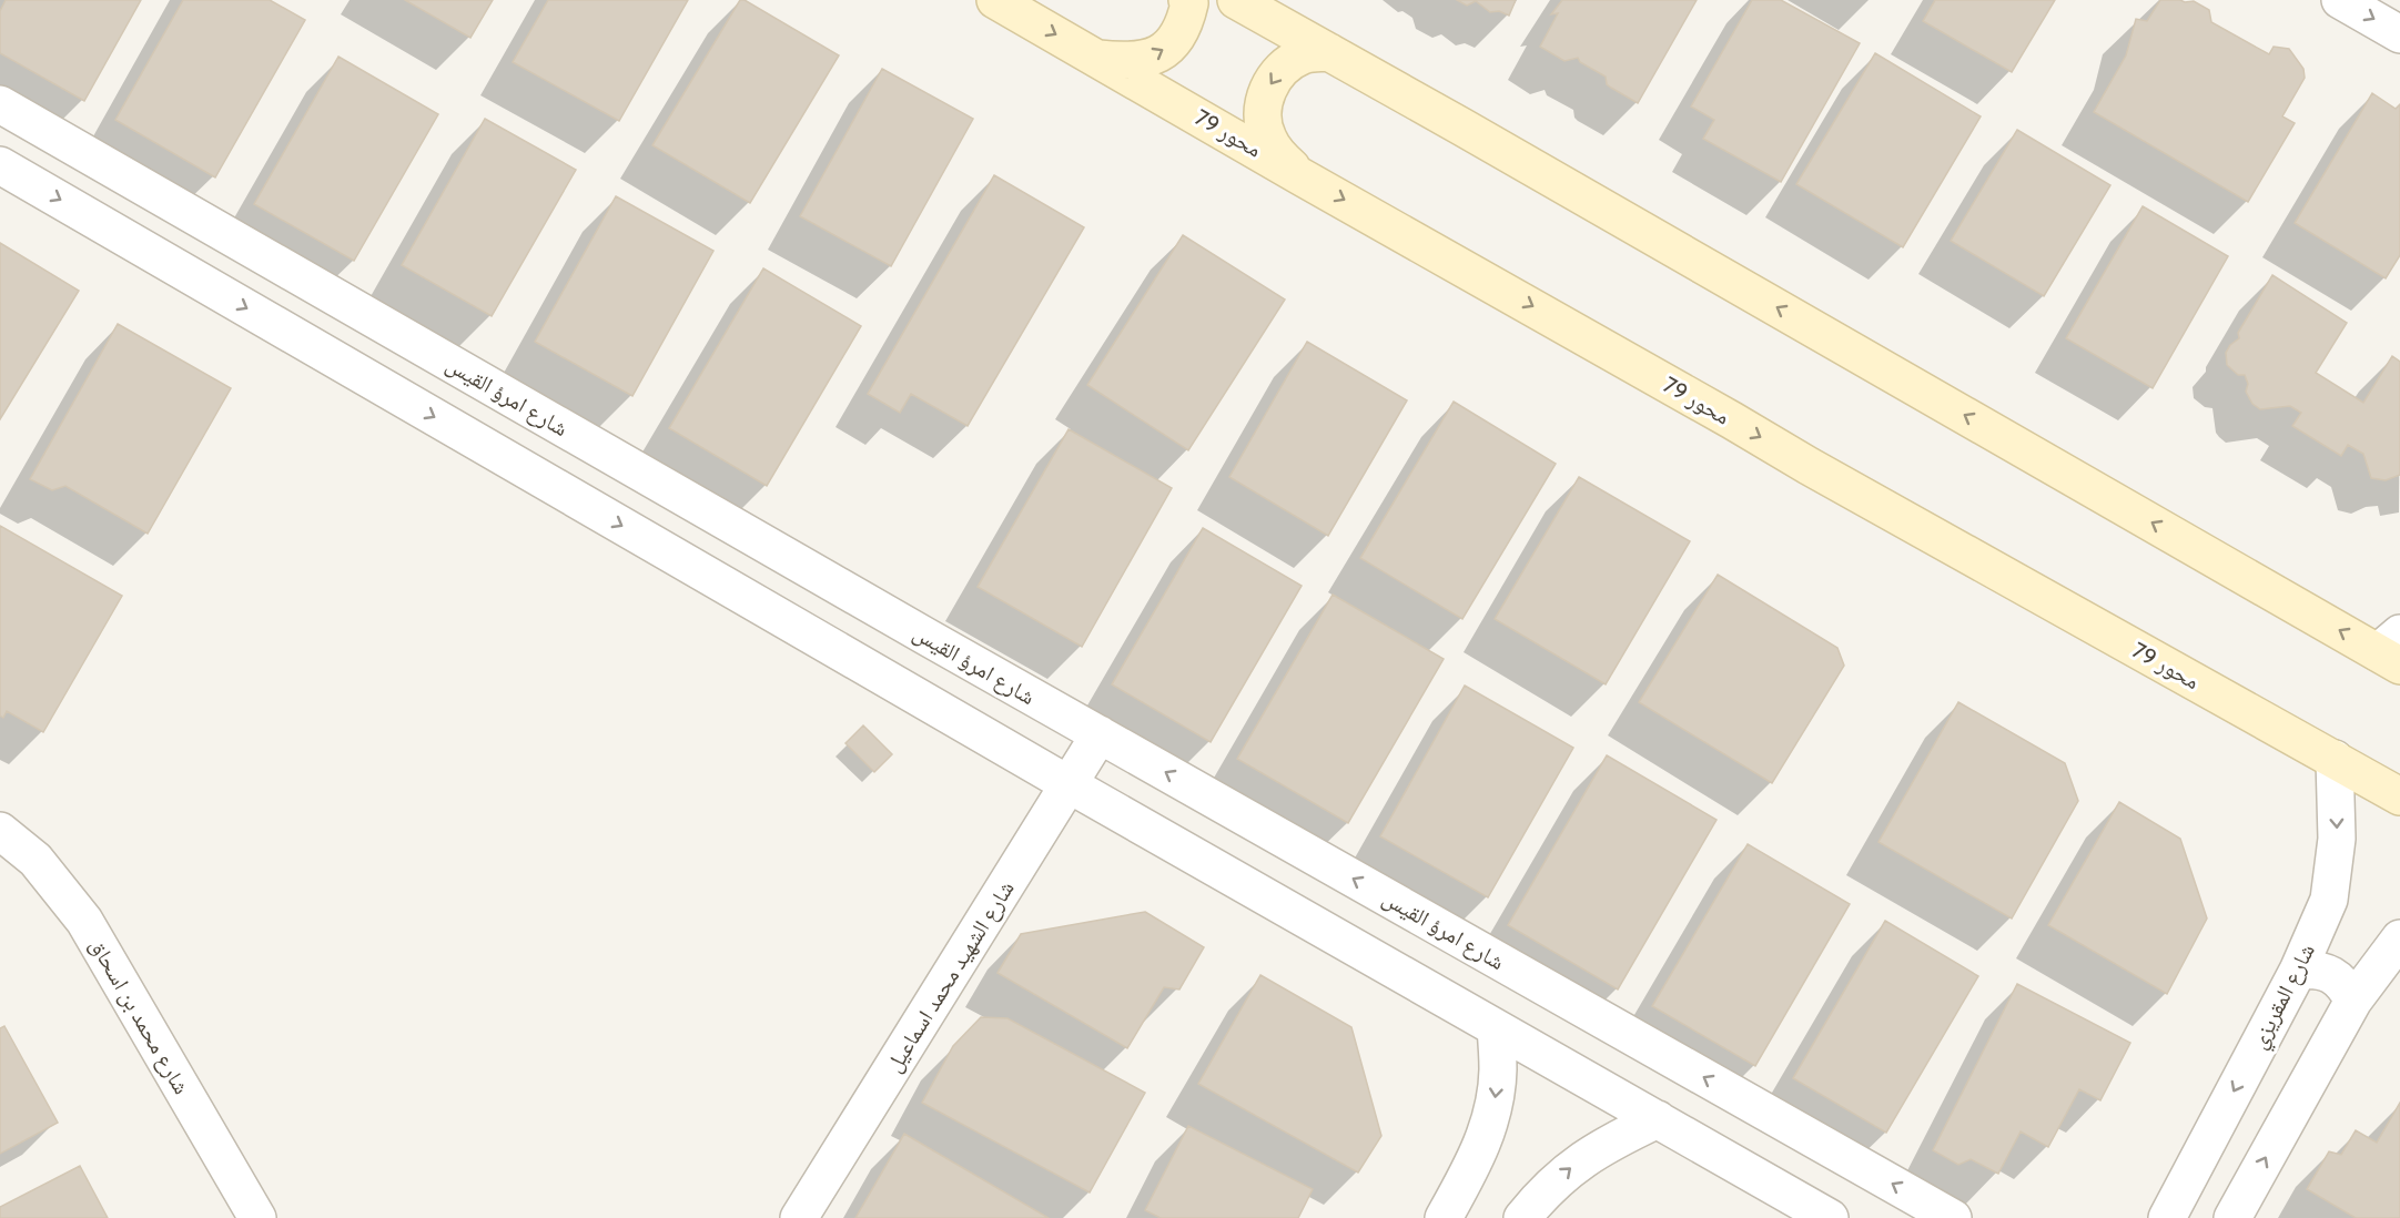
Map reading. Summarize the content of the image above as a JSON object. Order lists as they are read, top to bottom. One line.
{"streets":{"main road":["محور 79"],"street":["شارع امرؤ القيس","شارع الشهيد محمد اسماعيل","شارع المقريزي","شارع محمد بن اسحاق"]},"crossings":[["محور 79","شارع المقريزي"],["شارع امرؤ القيس","شارع الشهيد محمد اسماعيل"]]}
